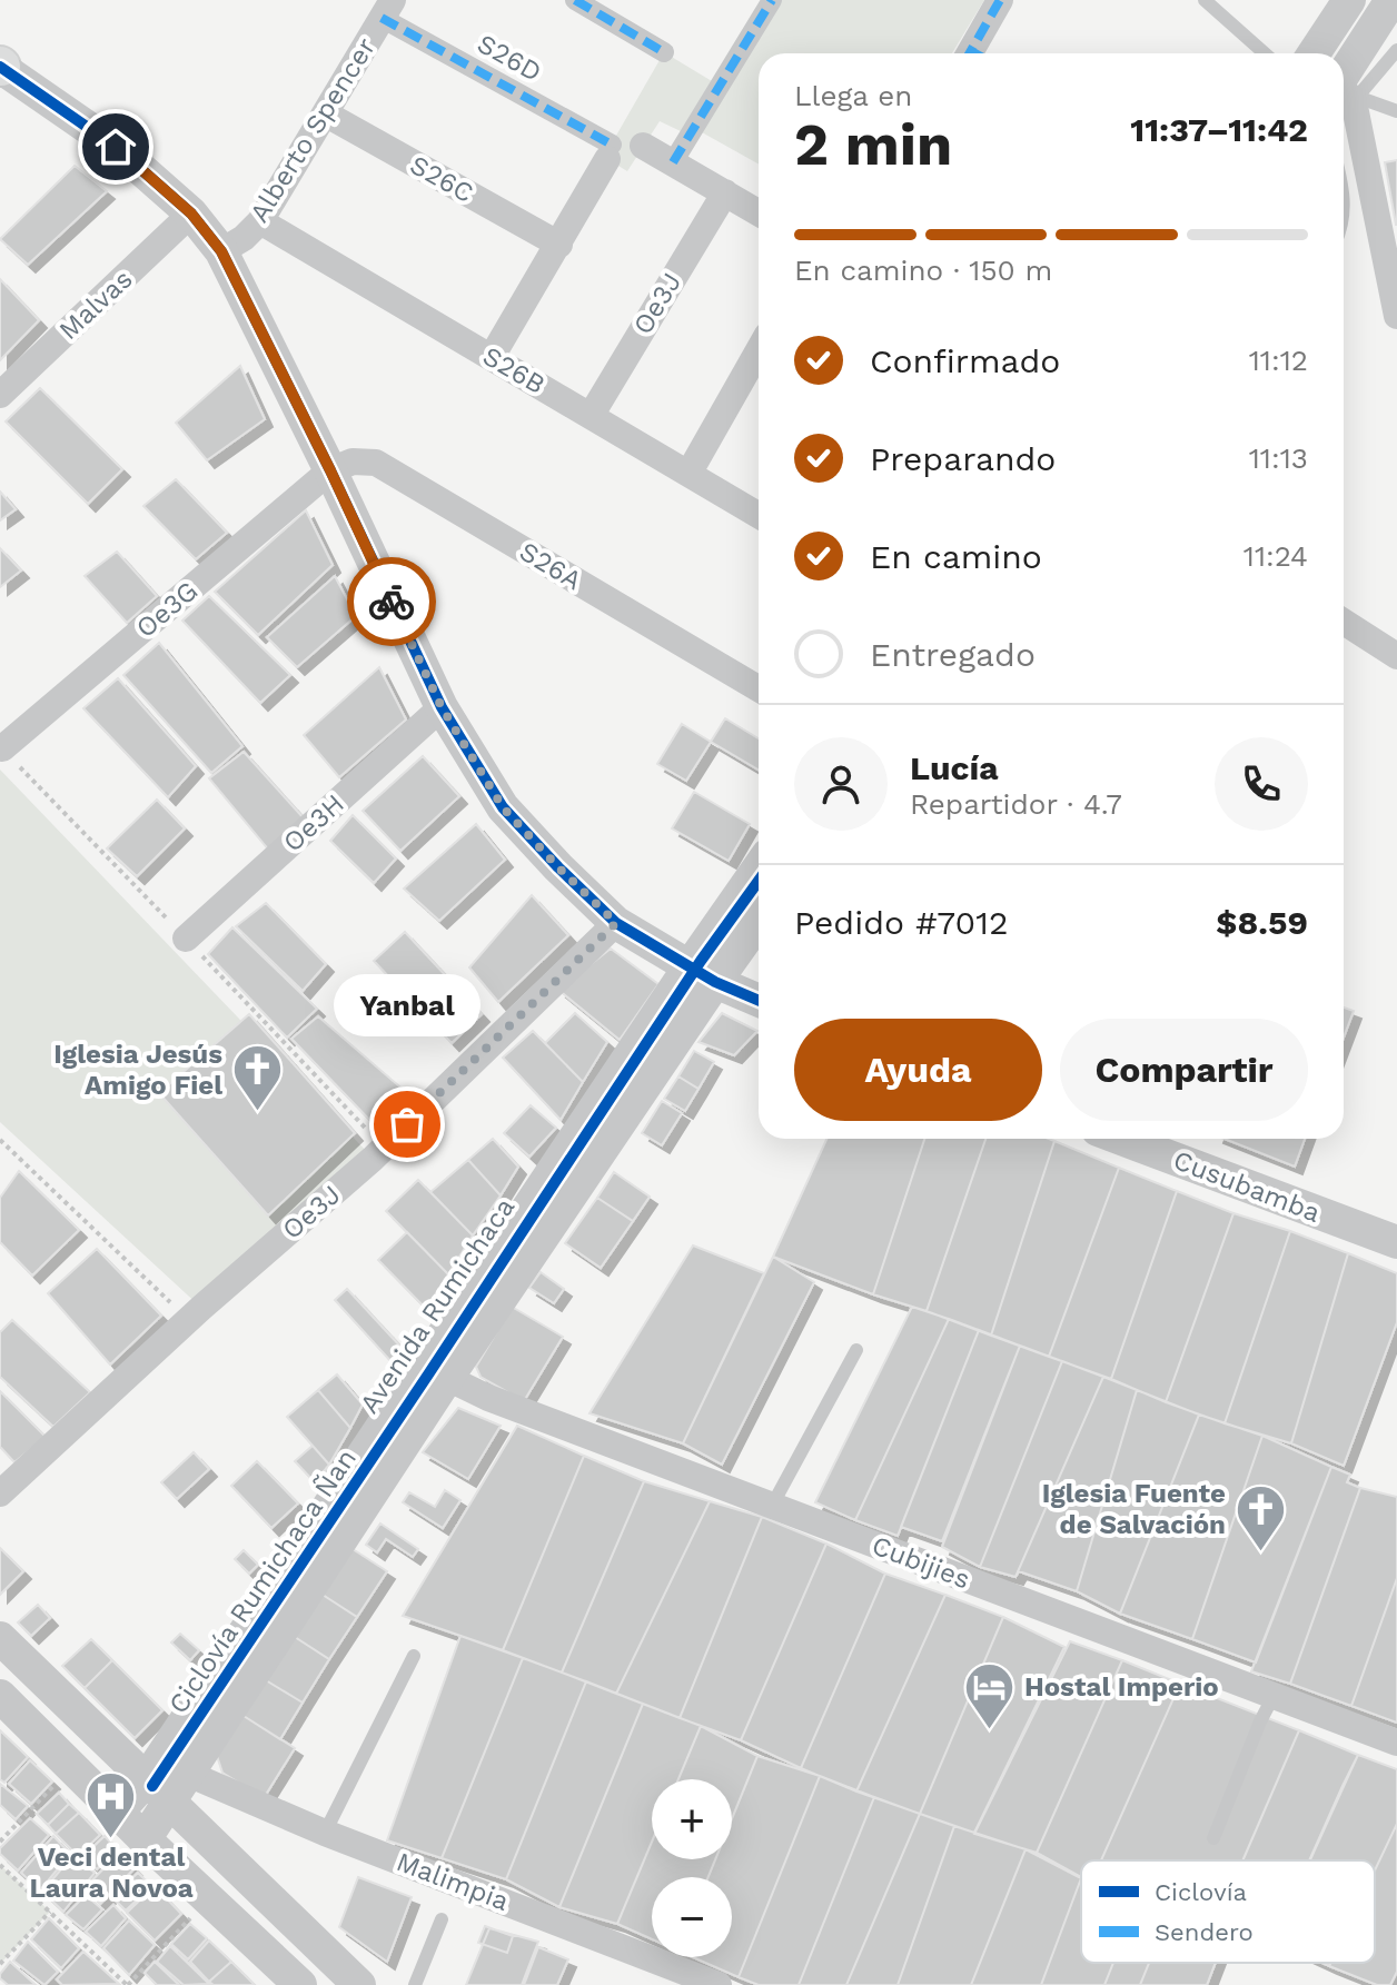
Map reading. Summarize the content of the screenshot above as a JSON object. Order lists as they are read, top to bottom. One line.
{"streets":{"street":["S26D","Alberto Spencer","S26C","Oe3J","Malvas","S26B","S26A","Oe3G","Oe3H","Cusubamba","Avenida Rumichaca","Cubijies","Malimpia"],"cycle path":["Ciclovía Rumichaca Ñan"]},"crossings":[["S26D","Alberto Spencer"],["Alberto Spencer","S26C"],["Alberto Spencer","S26B"],["Oe3J","S26B"],["S26A","Oe3G"],["Avenida Rumichaca","Cubijies"],["Avenida Rumichaca","Malimpia"]],"places":{"church":["Iglesia Jesús Amigo Fiel","Iglesia Fuente de Salvación"],"other":["Yanbal"],"hotel":["Hostal Imperio"],"hospital":["Veci dental Laura Novoa"]},"legend":["Ciclovía","Sendero"],"page":{"heading":["2 min","Llega en","11:37–11:42"],"panel":["Lucía","Repartidor · 4.7","Pedido #7012","$8.59"],"bar":"En camino · 150 m","list":[["Confirmado","11:12"],["Preparando","11:13"],["En camino","11:24"],"Entregado"],"bubble":"Yanbal","buttons":["Ayuda","Compartir"],"map_buttons":["+","−"]}}
